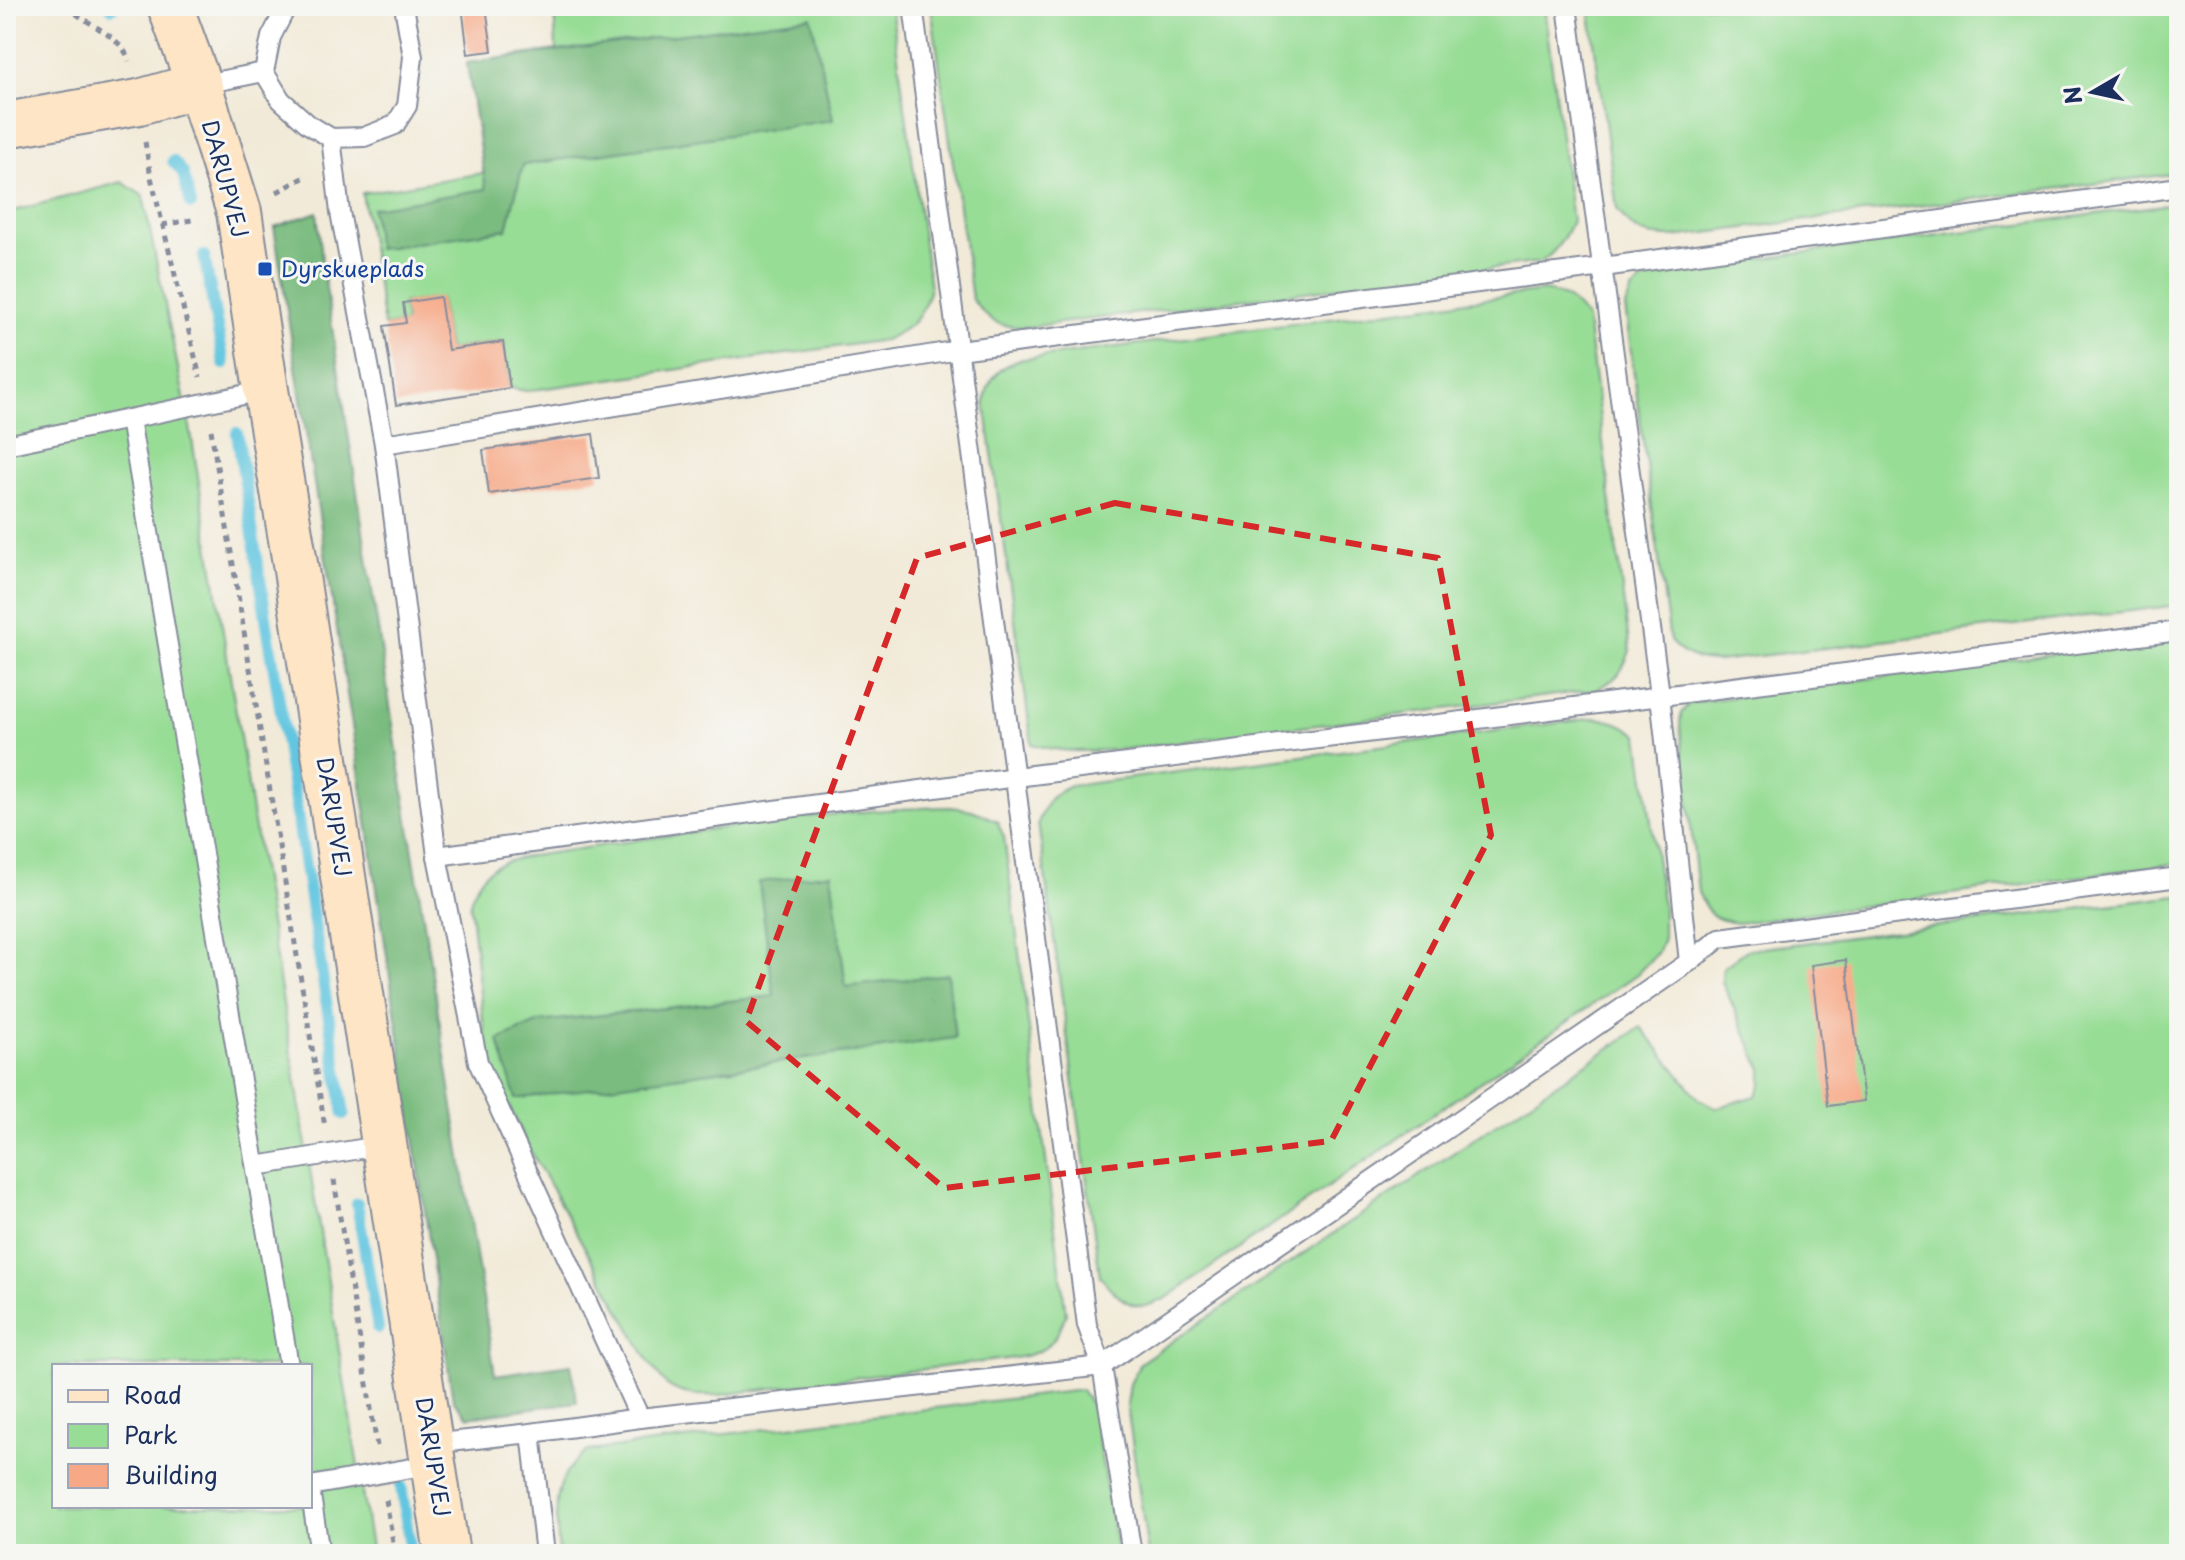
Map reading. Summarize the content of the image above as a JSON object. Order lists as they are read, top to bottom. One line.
{"streets":{"street":["DARUPVEJ"]},"places":{"transit":["Dyrskueplads"]},"legend":["Road","Park","Building"],"north":"left"}
